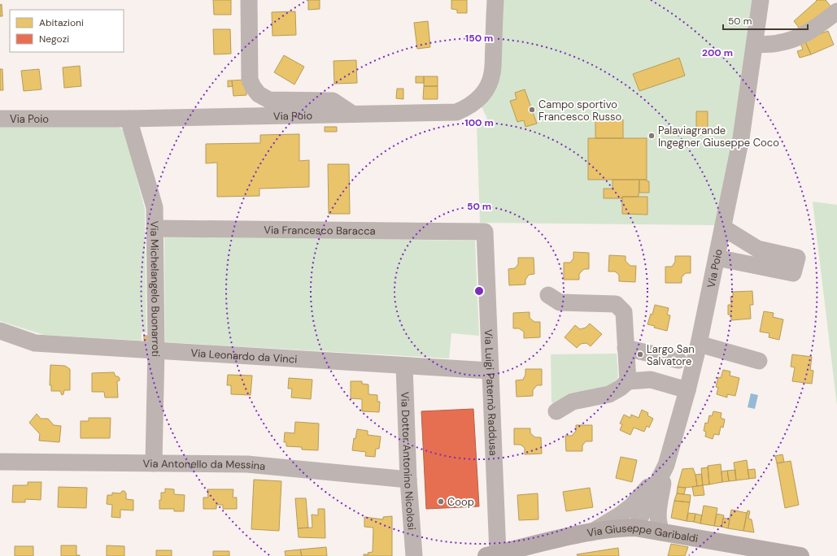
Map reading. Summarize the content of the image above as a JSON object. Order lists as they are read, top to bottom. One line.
{"streets":{"main road":["Via Giuseppe Garibaldi"],"street":["Via Poio","Via Francesco Baracca","Via Michelangelo Buonarroti","Via Leonardo da Vinci","Via Luigi Paternò Raddusa","Via Dottor Antonino Nicolosi","Via Antonello da Messina"]},"crossings":[["Via Poio","Via Michelangelo Buonarroti"],["Via Poio","Via Giuseppe Garibaldi"],["Via Francesco Baracca","Via Michelangelo Buonarroti"],["Via Francesco Baracca","Via Luigi Paternò Raddusa"],["Via Michelangelo Buonarroti","Via Leonardo da Vinci"],["Via Michelangelo Buonarroti","Via Antonello da Messina"],["Via Leonardo da Vinci","Via Luigi Paternò Raddusa"],["Via Leonardo da Vinci","Via Dottor Antonino Nicolosi"],["Via Luigi Paternò Raddusa","Via Giuseppe Garibaldi"],["Via Dottor Antonino Nicolosi","Via Antonello da Messina"]],"places":["Campo sportivo Francesco Russo","Palaviagrande Ingegner Giuseppe Coco","Largo San Salvatore","Coop"],"legend":["Abitazioni","Negozi"],"scale_bar":"50 m","rings":["150 m","200 m","100 m","50 m"]}
